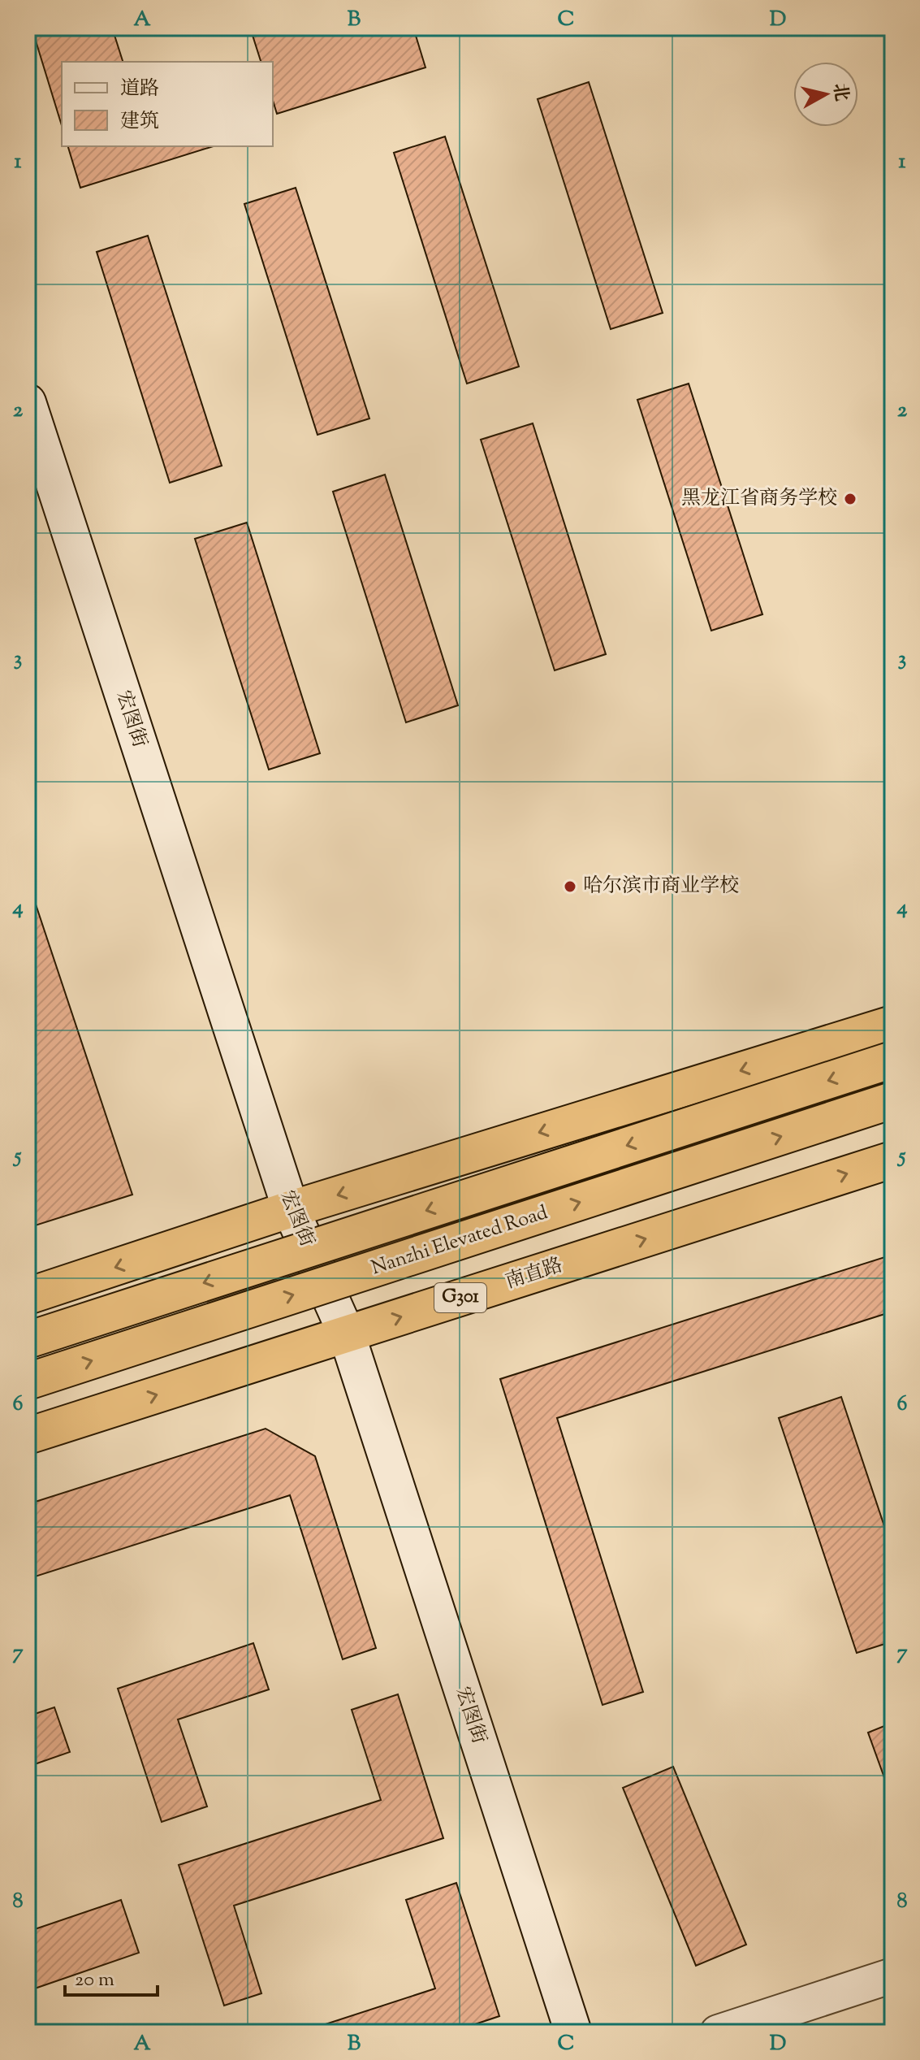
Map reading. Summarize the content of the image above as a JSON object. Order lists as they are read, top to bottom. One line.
{"streets":{"highway":["Nanzhi Elevated Road","南直路","G301"],"street":["宏图街"]},"crossings":[["宏图街","南直路"]],"places":["黑龙江省商务学校","哈尔滨市商业学校"],"legend":["道路","建筑"],"scale_bar":"20 m","north":"right","grid":{"columns":["A","B","C","D"],"rows":["1","2","3","4","5","6","7","8"]}}
